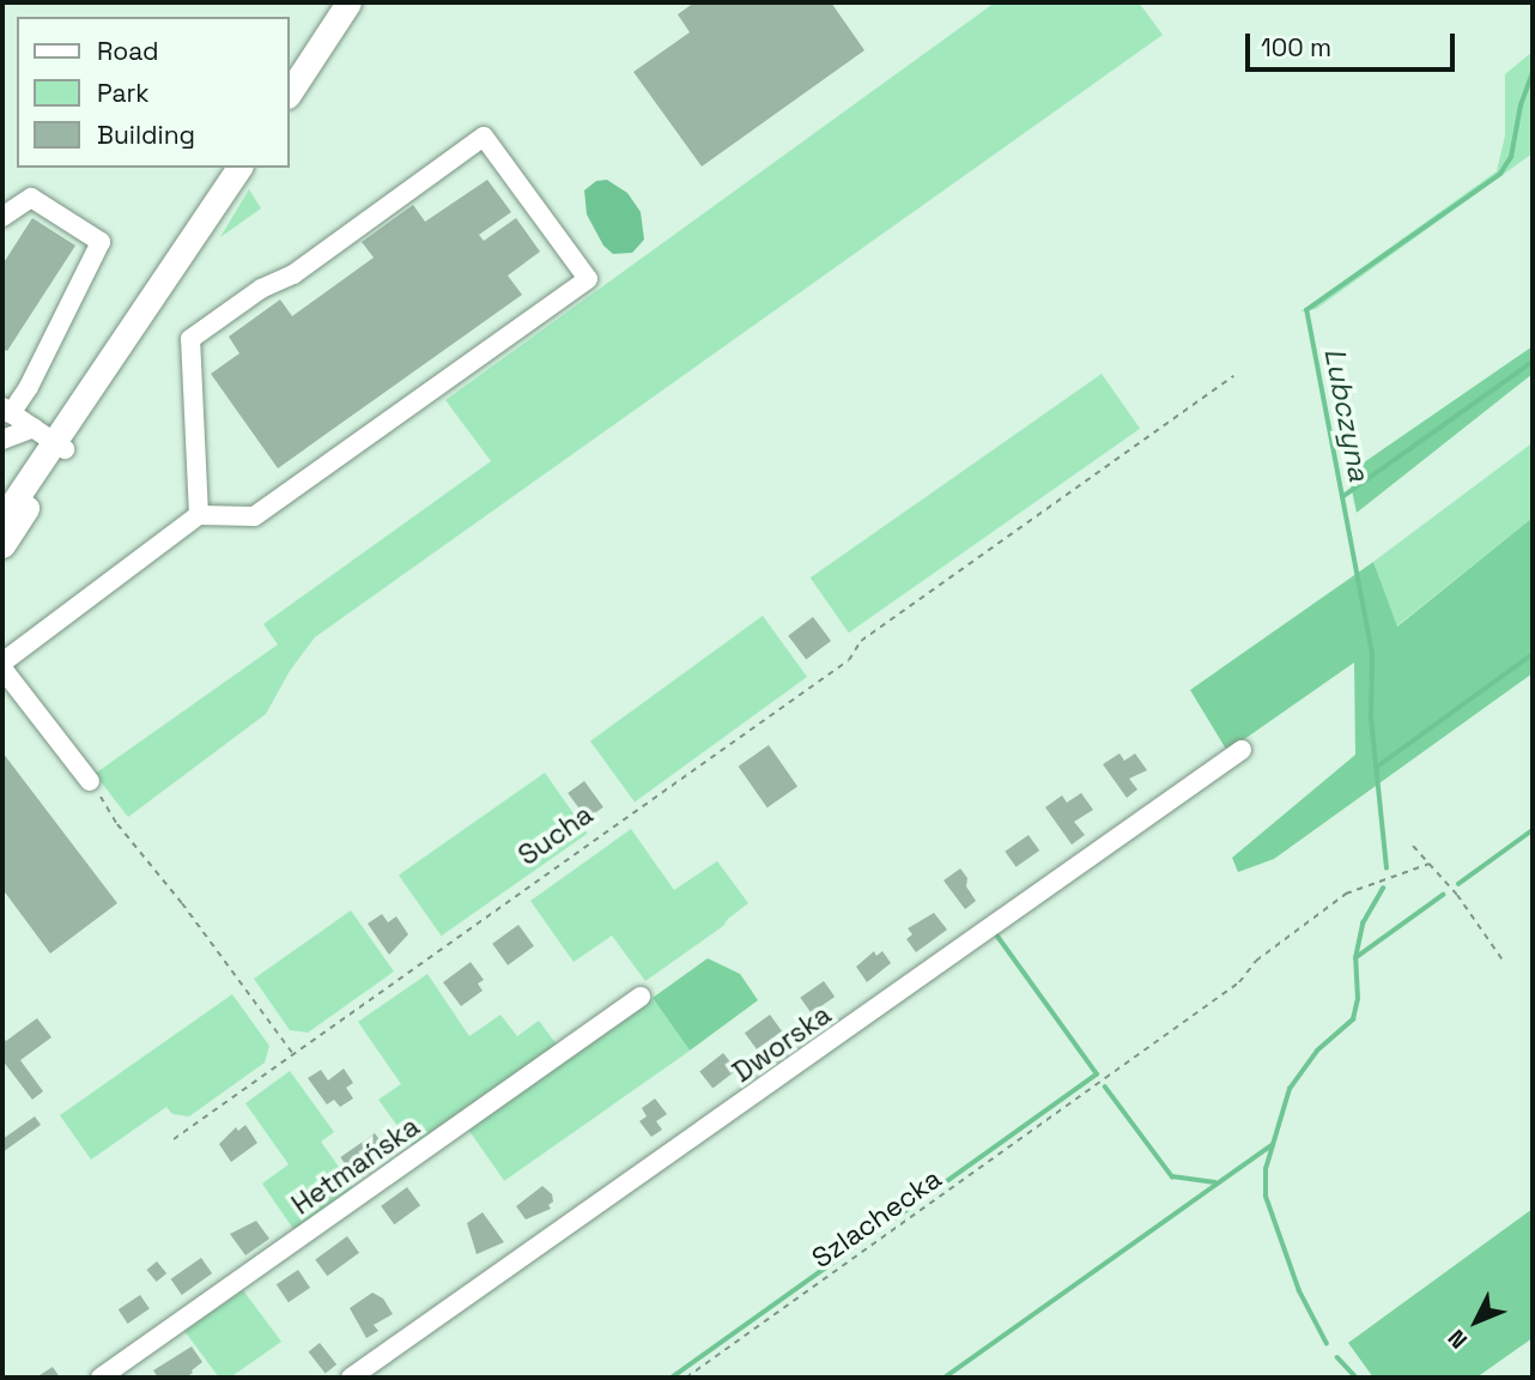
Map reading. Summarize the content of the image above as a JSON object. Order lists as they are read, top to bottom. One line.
{"streets":{"street":["Dworska","Hetmańska"],"path":["Sucha","Szlachecka"]},"water":["Lubczyna"],"legend":["Road","Park","Building"],"scale_bar":"100 m","north":"bottom left"}
